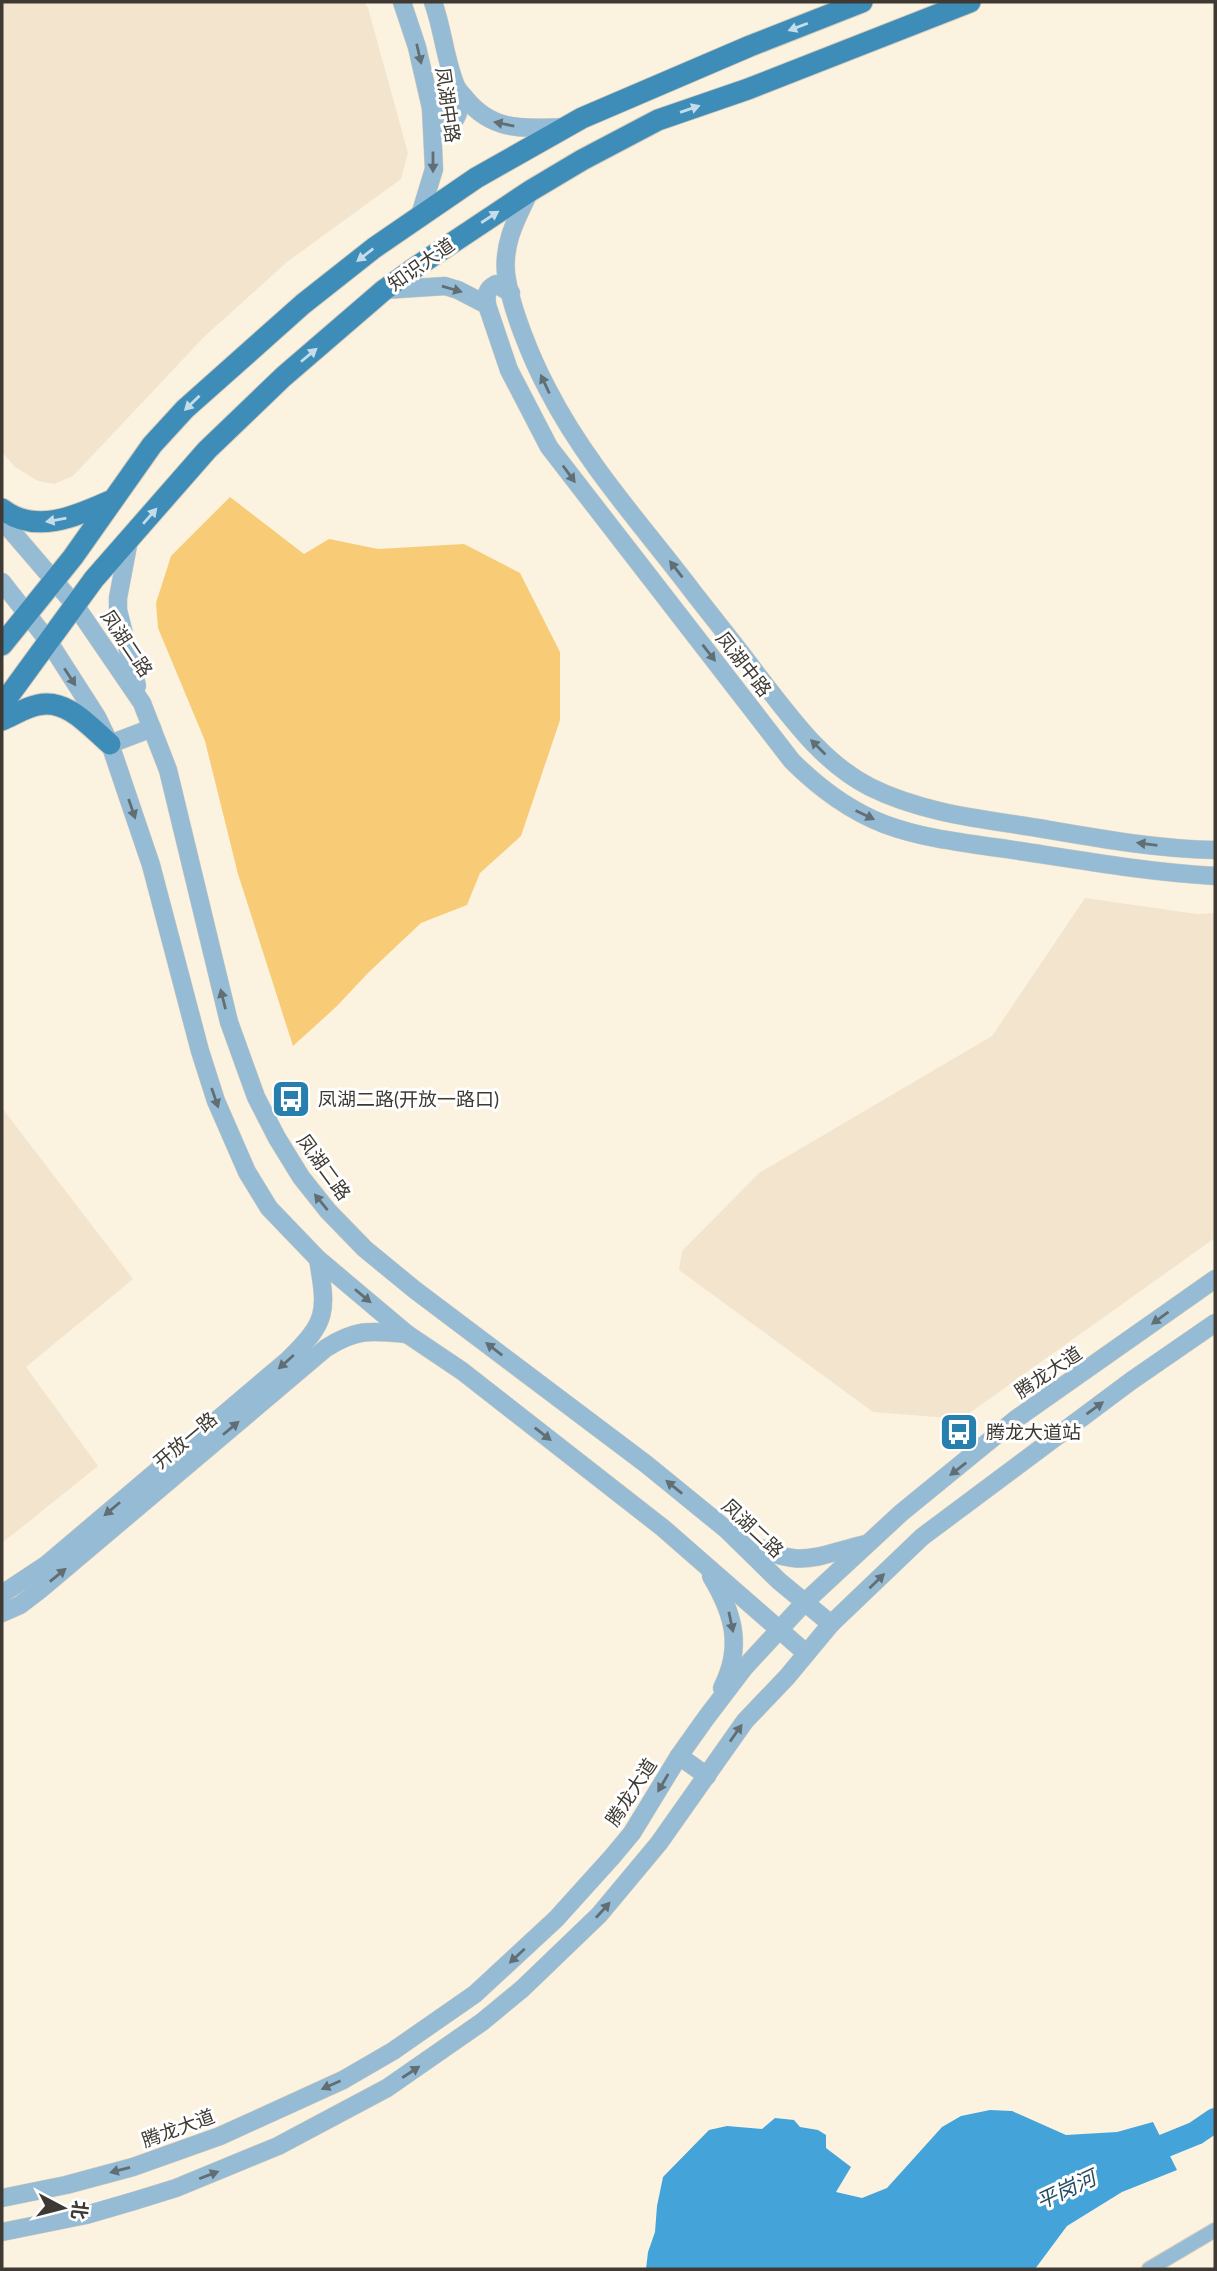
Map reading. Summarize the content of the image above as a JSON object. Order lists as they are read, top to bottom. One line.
{"streets":{"main road":["知识大道"],"street":["凤湖中路","凤湖二路","腾龙大道","开放一路"]},"crossings":[["凤湖中路","知识大道"],["知识大道","凤湖二路"],["凤湖二路","腾龙大道"]],"water":["平岗河"],"places":{"bus stop":["凤湖二路(开放一路口)","腾龙大道站"]},"north":"right"}
